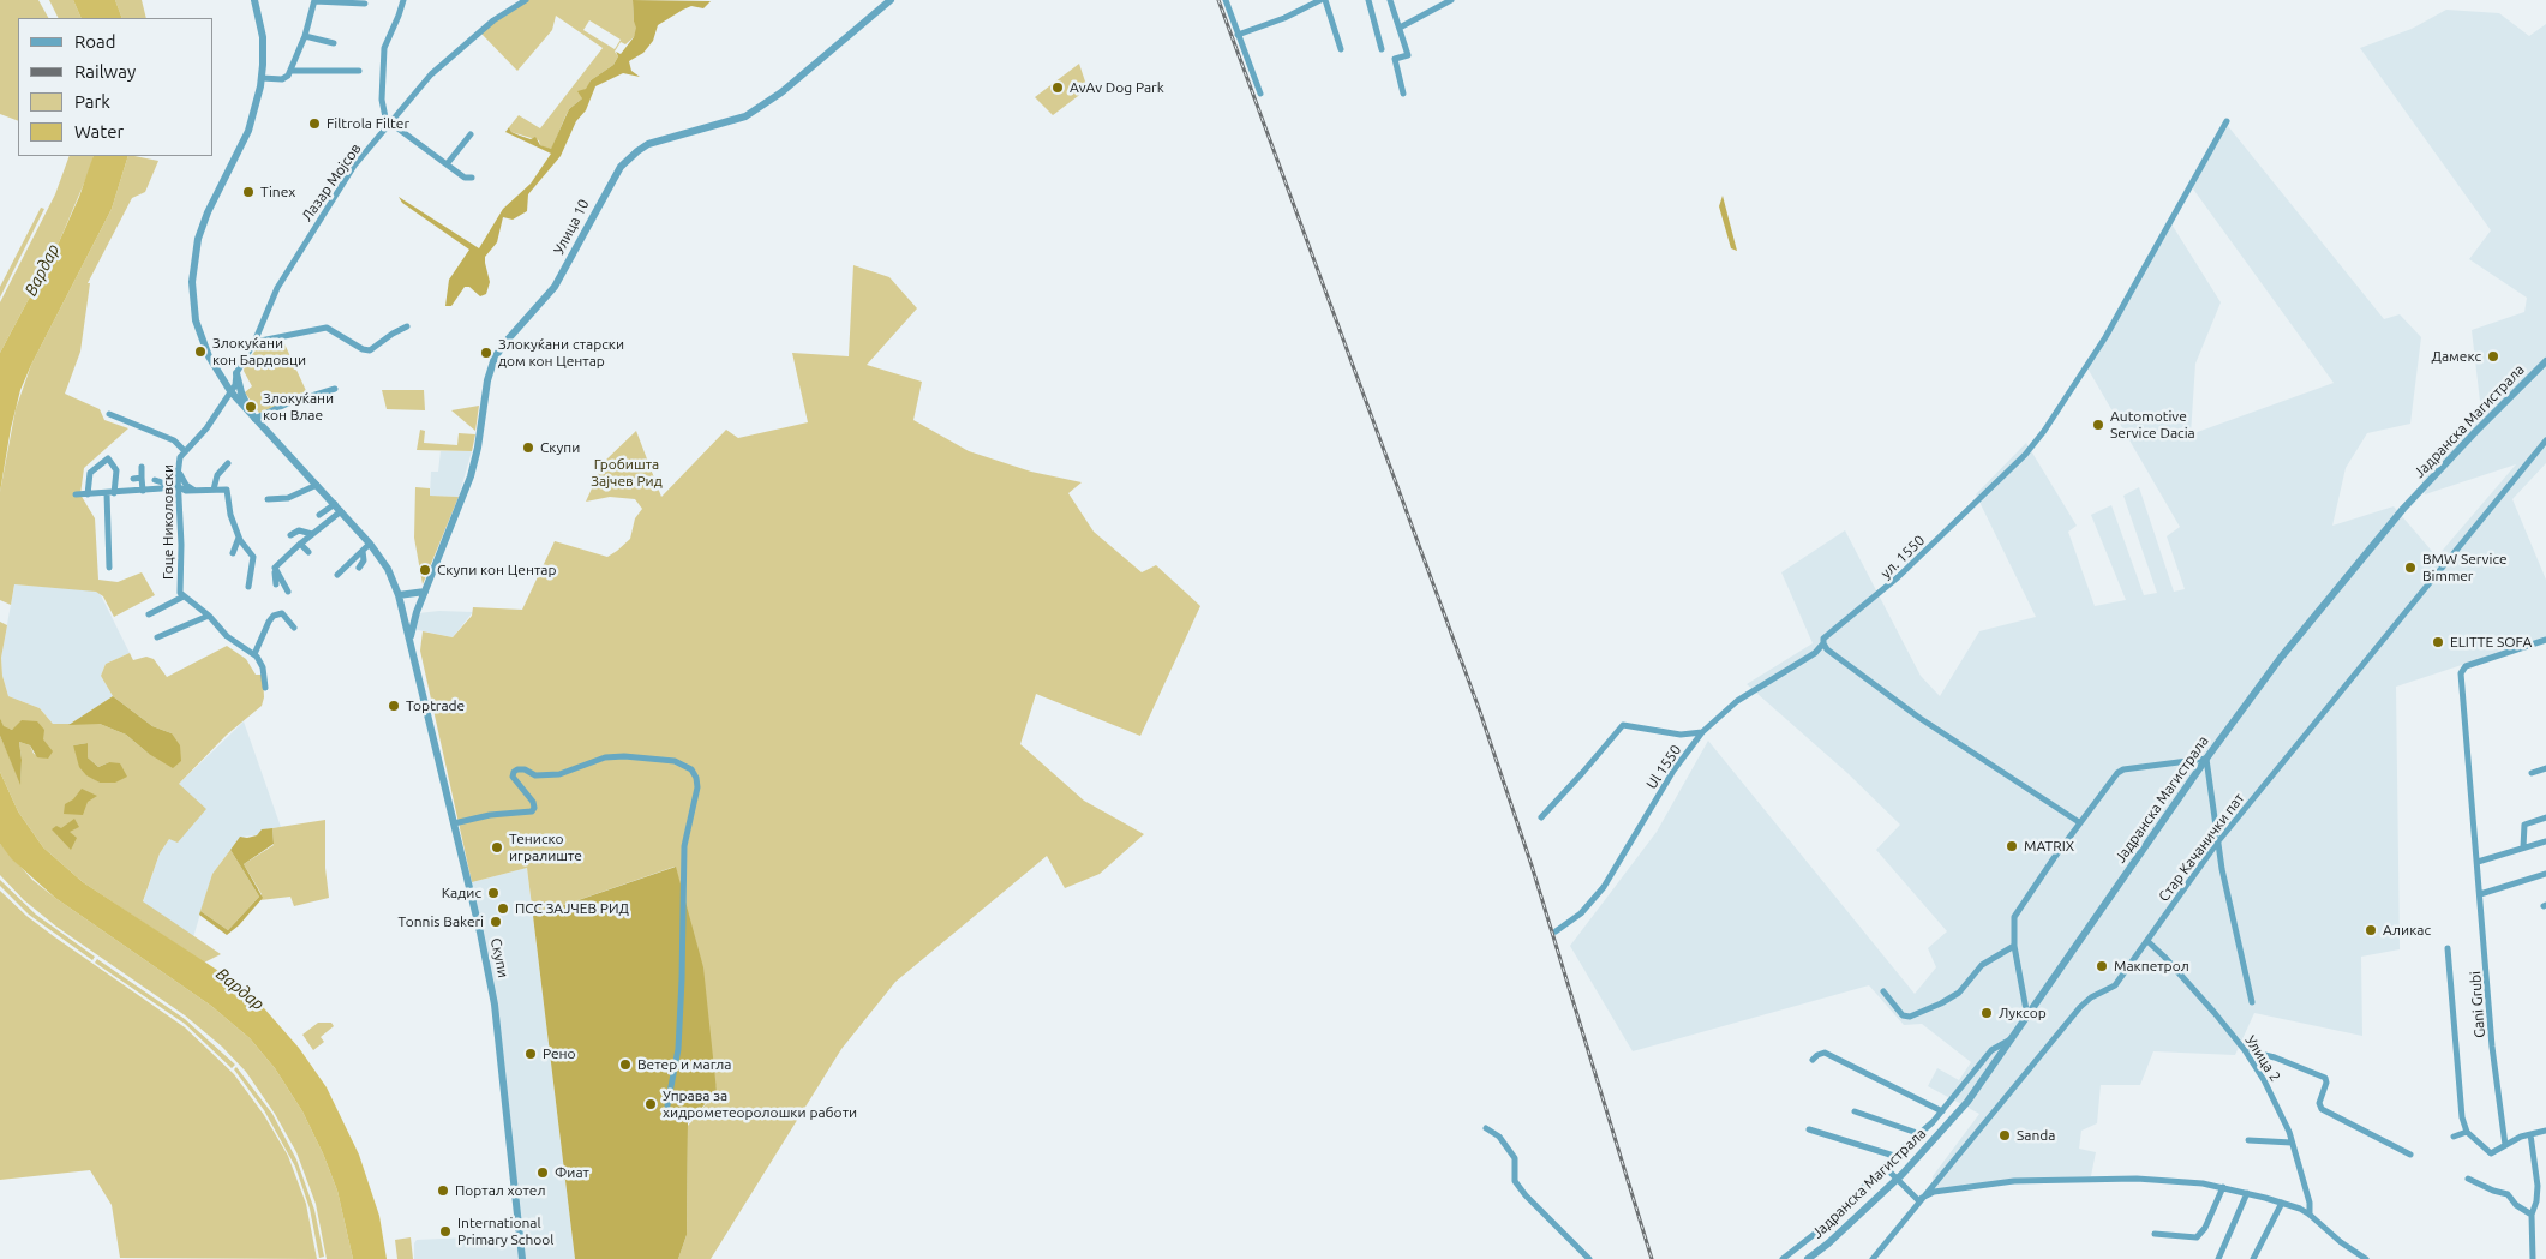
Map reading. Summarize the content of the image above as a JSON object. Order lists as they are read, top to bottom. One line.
{"streets":{"street":["Лазар Мојсов","Улица 10","Јадранска Магистрала","Гоце Николовски","ул. 1550","Ul 1550","Стар Качанички пат","Скупи","Gani Grubi","Улица 2"]},"crossings":[["Лазар Мојсов","Гоце Николовски"],["Лазар Мојсов","Скупи"],["Улица 10","Скупи"],["Гоце Николовски","Скупи"],["ул. 1550","Ul 1550"],["Стар Качанички пат","Улица 2"]],"water":["Вардар"],"parks":["Гробишта Зајчев Рид"],"places":["AvAv Dog Park","Filtrola Filter","Tinex","Злокуќани кон Бардовци","Злокуќани старски дом кон Центар","Дамекс","Злокуќани кон Влае","Automotive Service Dacia","Скупи","BMW Service Bimmer","Скупи кон Центар","ELITTE SOFA","Toptrade","MATRIX","Тениско игралиште","Кадис","ПСС ЗАЈЧЕВ РИД","Tonnis Bakeri","Аликас","Макпетрол","Луксор","Рено","Ветер и магла","Управа за хидрометеоролошки работи","Sanda","Фиат","Портал хотел","International Primary School"],"legend":["Road","Railway","Park","Water"]}
